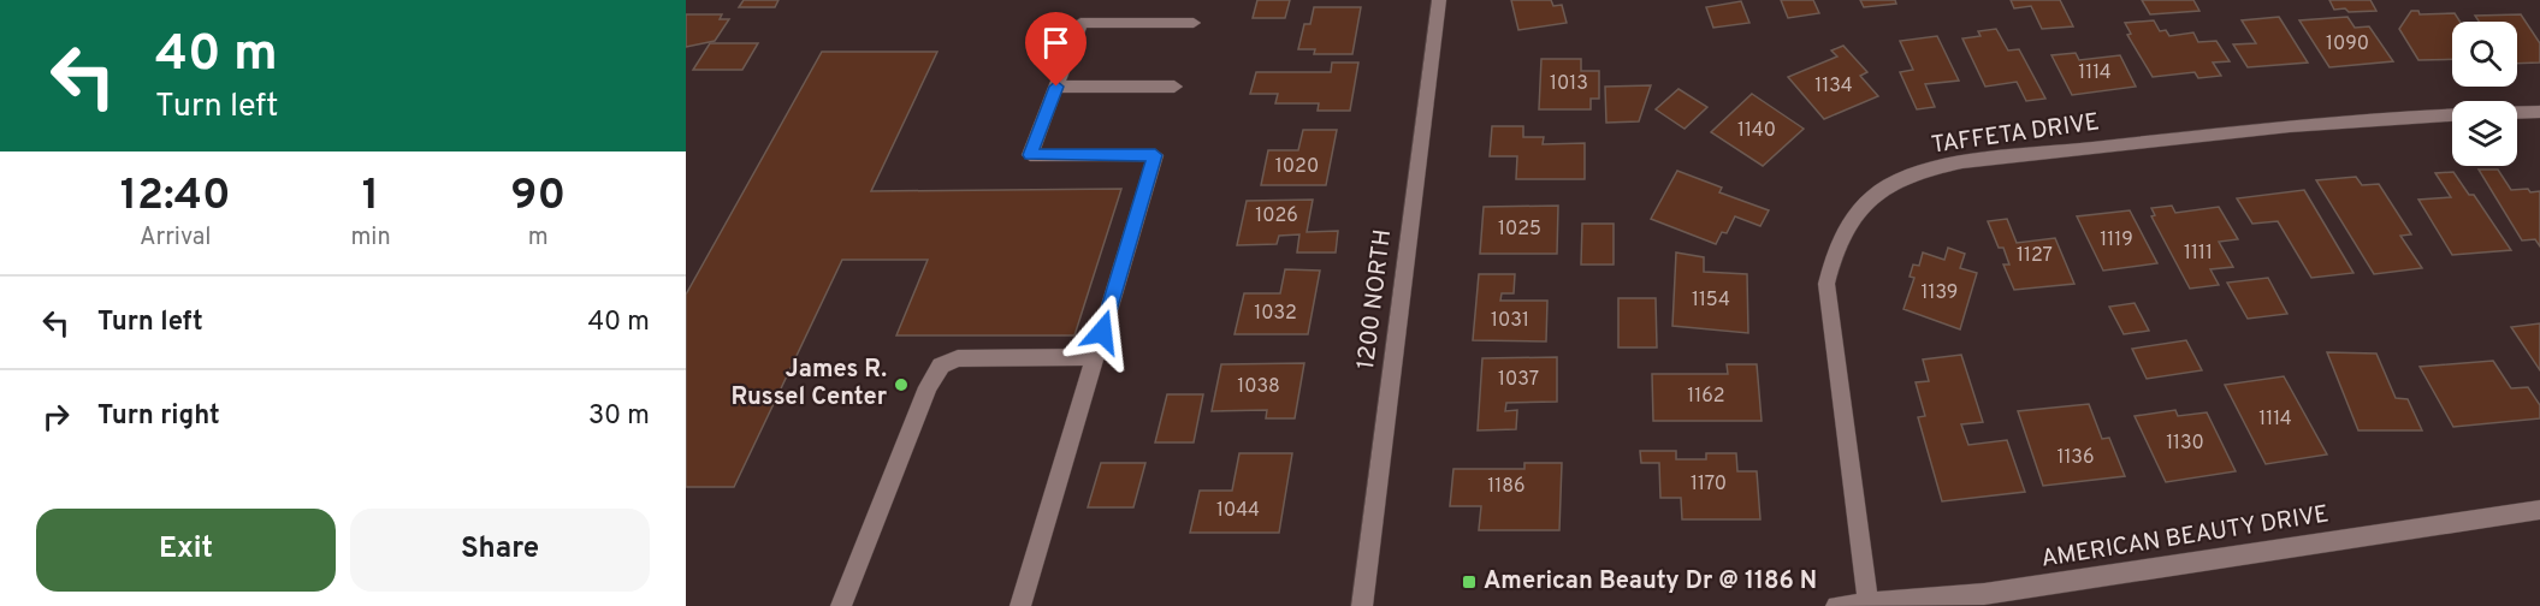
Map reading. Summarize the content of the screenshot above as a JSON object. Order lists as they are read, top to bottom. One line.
{"streets":{"street":["TAFFETA DRIVE","1200 NORTH","AMERICAN BEAUTY DRIVE"]},"crossings":[["TAFFETA DRIVE","AMERICAN BEAUTY DRIVE"]],"places":{"other":["James R. Russel Center"],"transit":["American Beauty Dr @ 1186 N"]},"house_numbers":["1090","1114","1013","1134","1140","1020","1026","1025","1119","1111","1127","1139","1154","1032","1031","1037","1038","1162","1114","1130","1136","1170","1186","1044"],"page":{"turn":["40 m","Turn left"],"eta":["12:40","Arrival","1","min","90","m"],"list":[{"name":"Turn left","value":"40 m"},{"name":"Turn right","value":"30 m"}],"buttons":["Exit","Share"]}}
